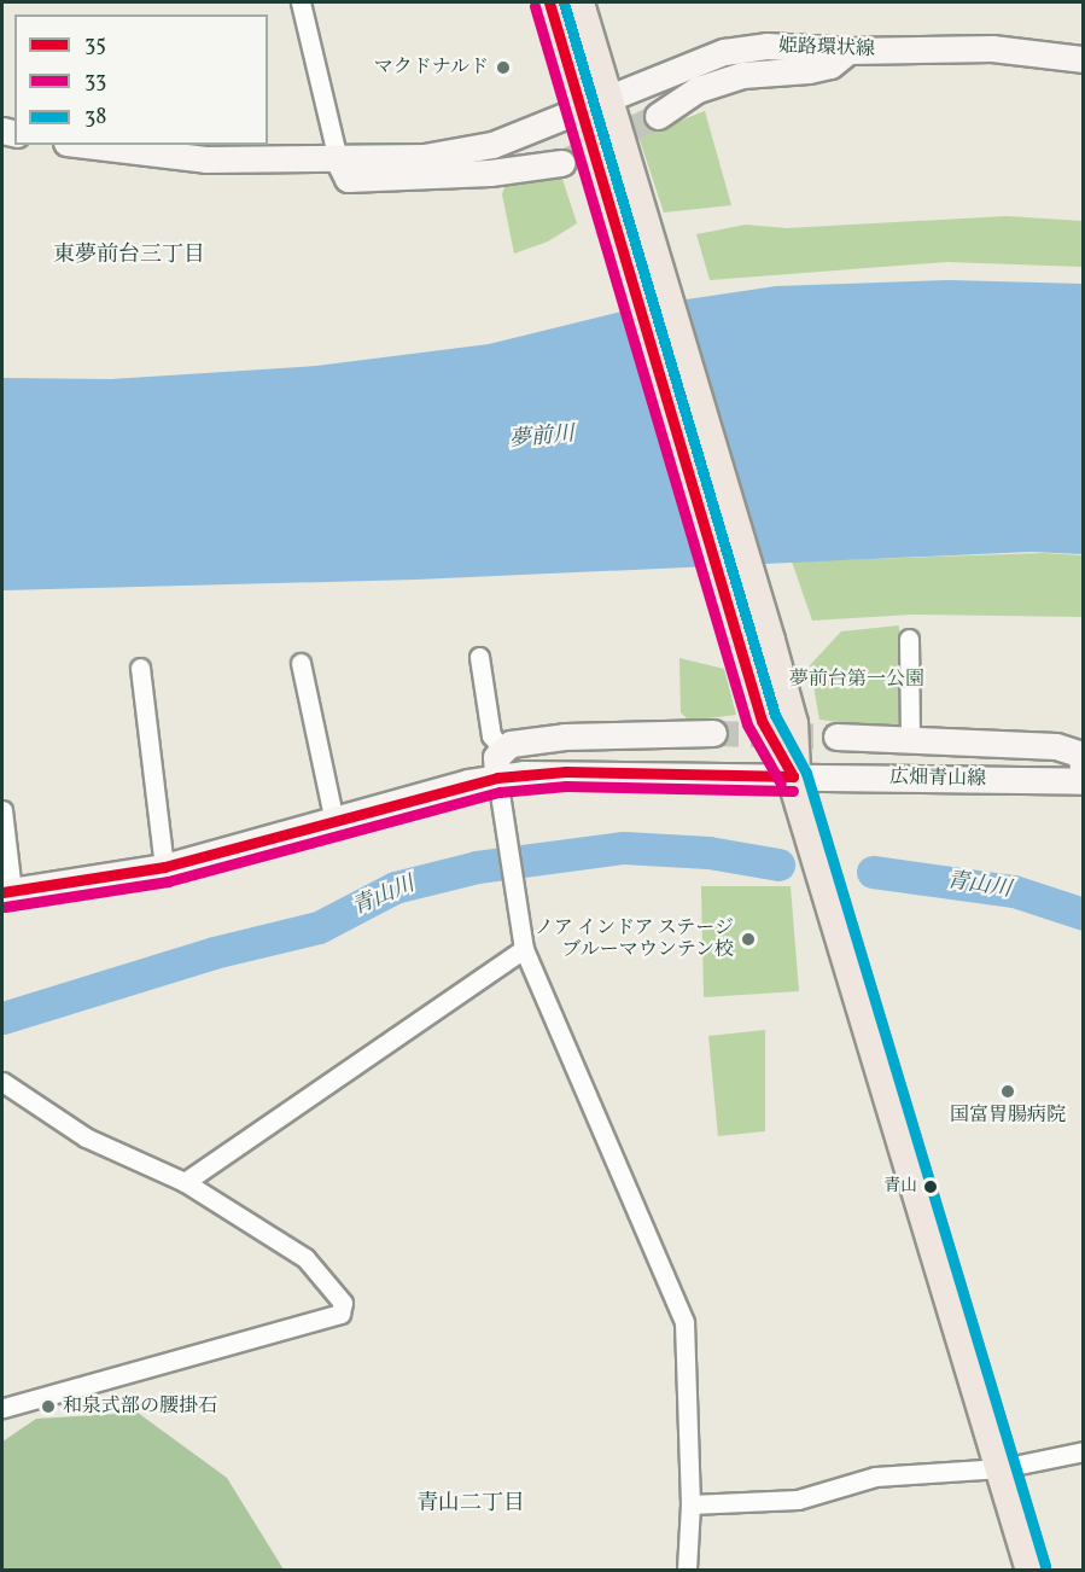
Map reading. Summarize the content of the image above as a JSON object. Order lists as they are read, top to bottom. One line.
{"streets":{"main road":["姫路環状線","広畑青山線"]},"districts":["東夢前台三丁目","青山二丁目"],"water":["夢前川","青山川"],"parks":["夢前台第一公園"],"places":["マクドナルド","ノア インドア ステージ ブルーマウンテン校","国富胃腸病院","青山","和泉式部の腰掛石"],"lines":["transit line 35","transit line 38","transit line 33"],"legend":["35","33","38"]}
